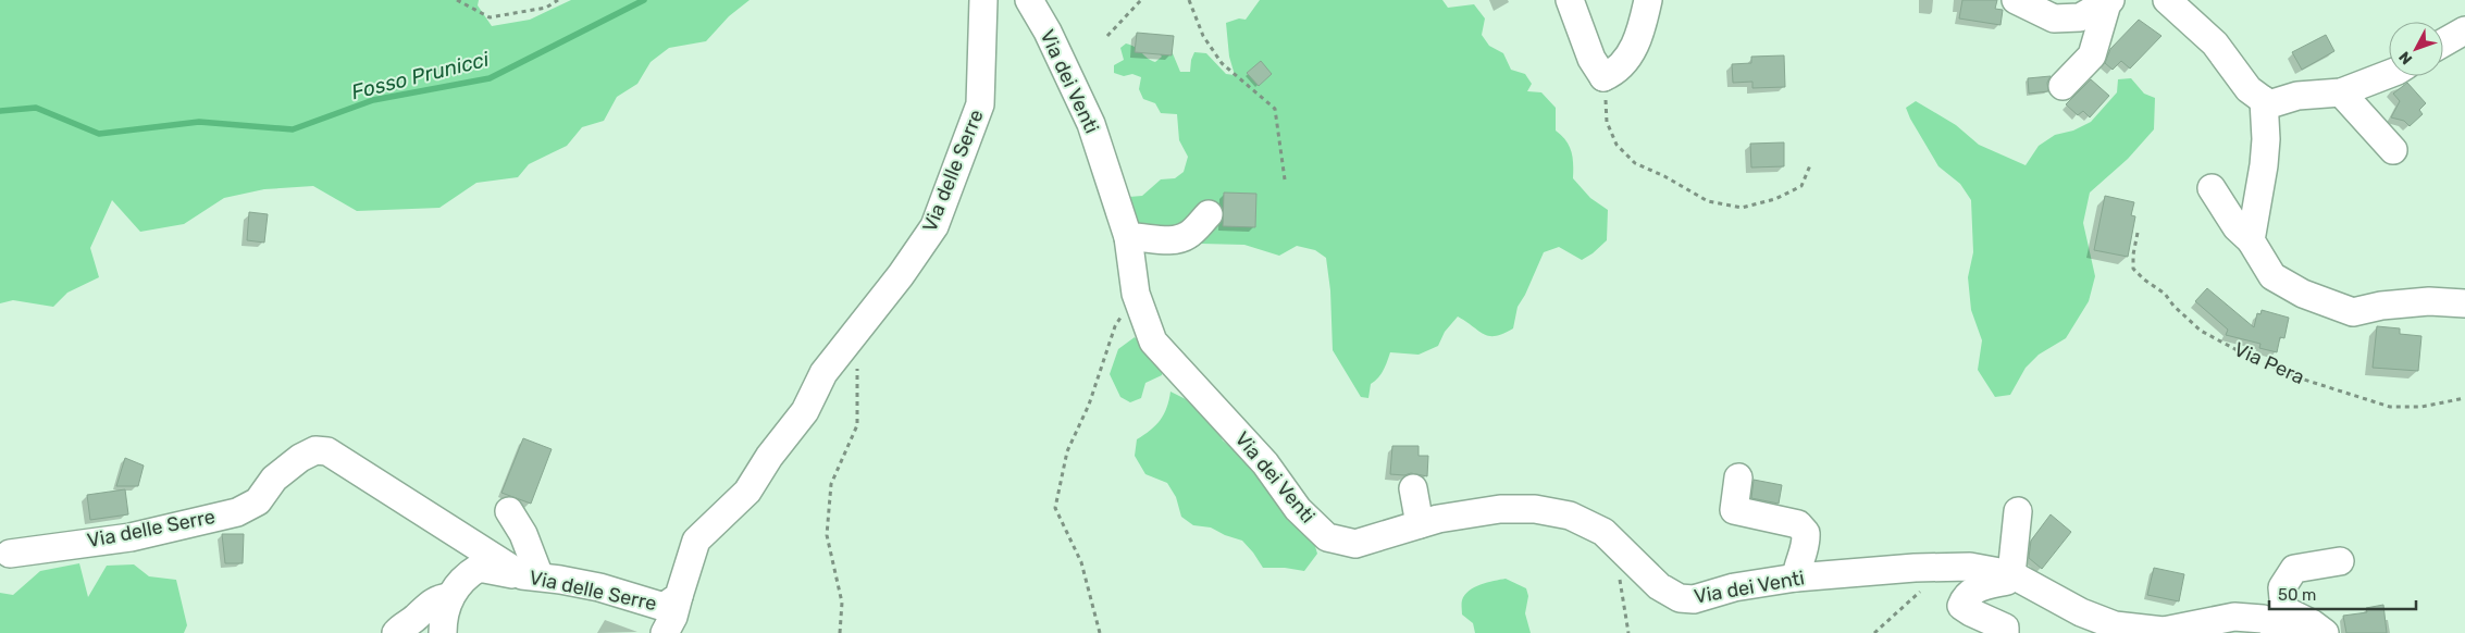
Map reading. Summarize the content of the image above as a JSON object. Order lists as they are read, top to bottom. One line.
{"streets":{"street":["Via dei Venti","Via delle Serre"],"path":["Via Pera"]},"water":["Fosso Prunicci"],"scale_bar":"50 m","north":"bottom left"}
